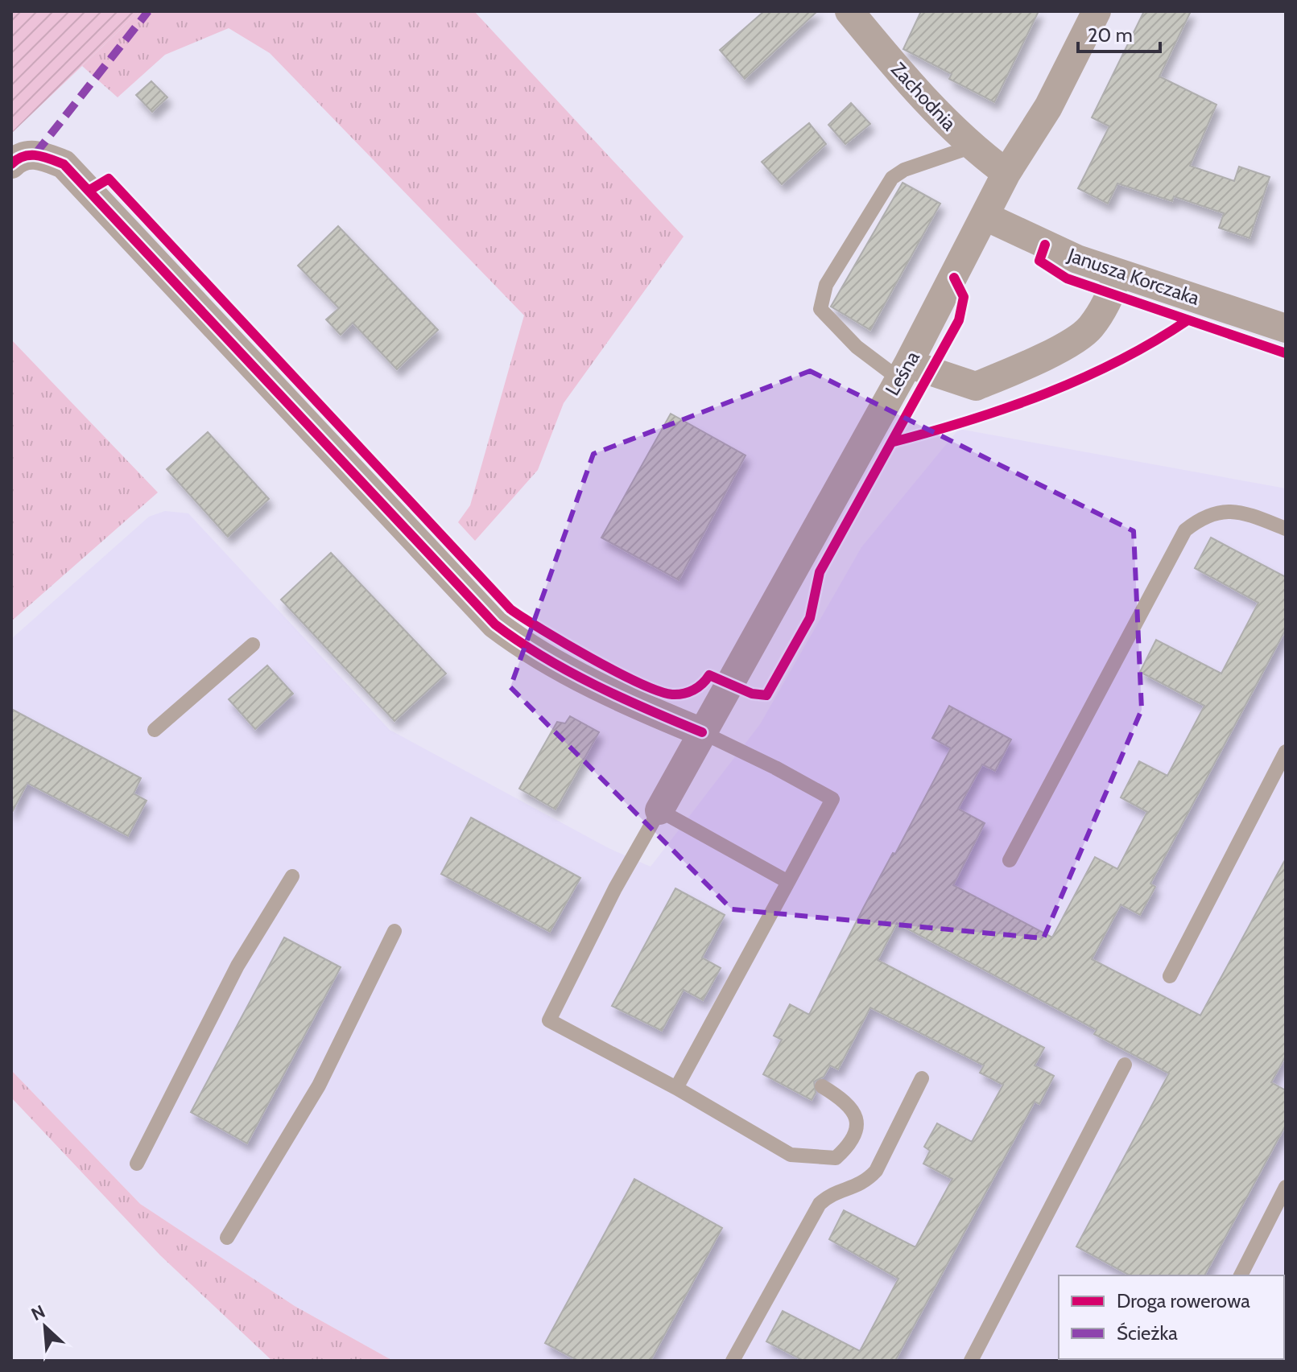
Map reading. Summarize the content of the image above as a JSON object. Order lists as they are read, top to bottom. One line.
{"streets":{"street":["Zachodnia","Janusza Korczaka","Leśna"]},"crossings":[["Zachodnia","Leśna"],["Janusza Korczaka","Leśna"]],"legend":["Droga rowerowa","Ścieżka"],"scale_bar":"20 m","north":"top left"}
